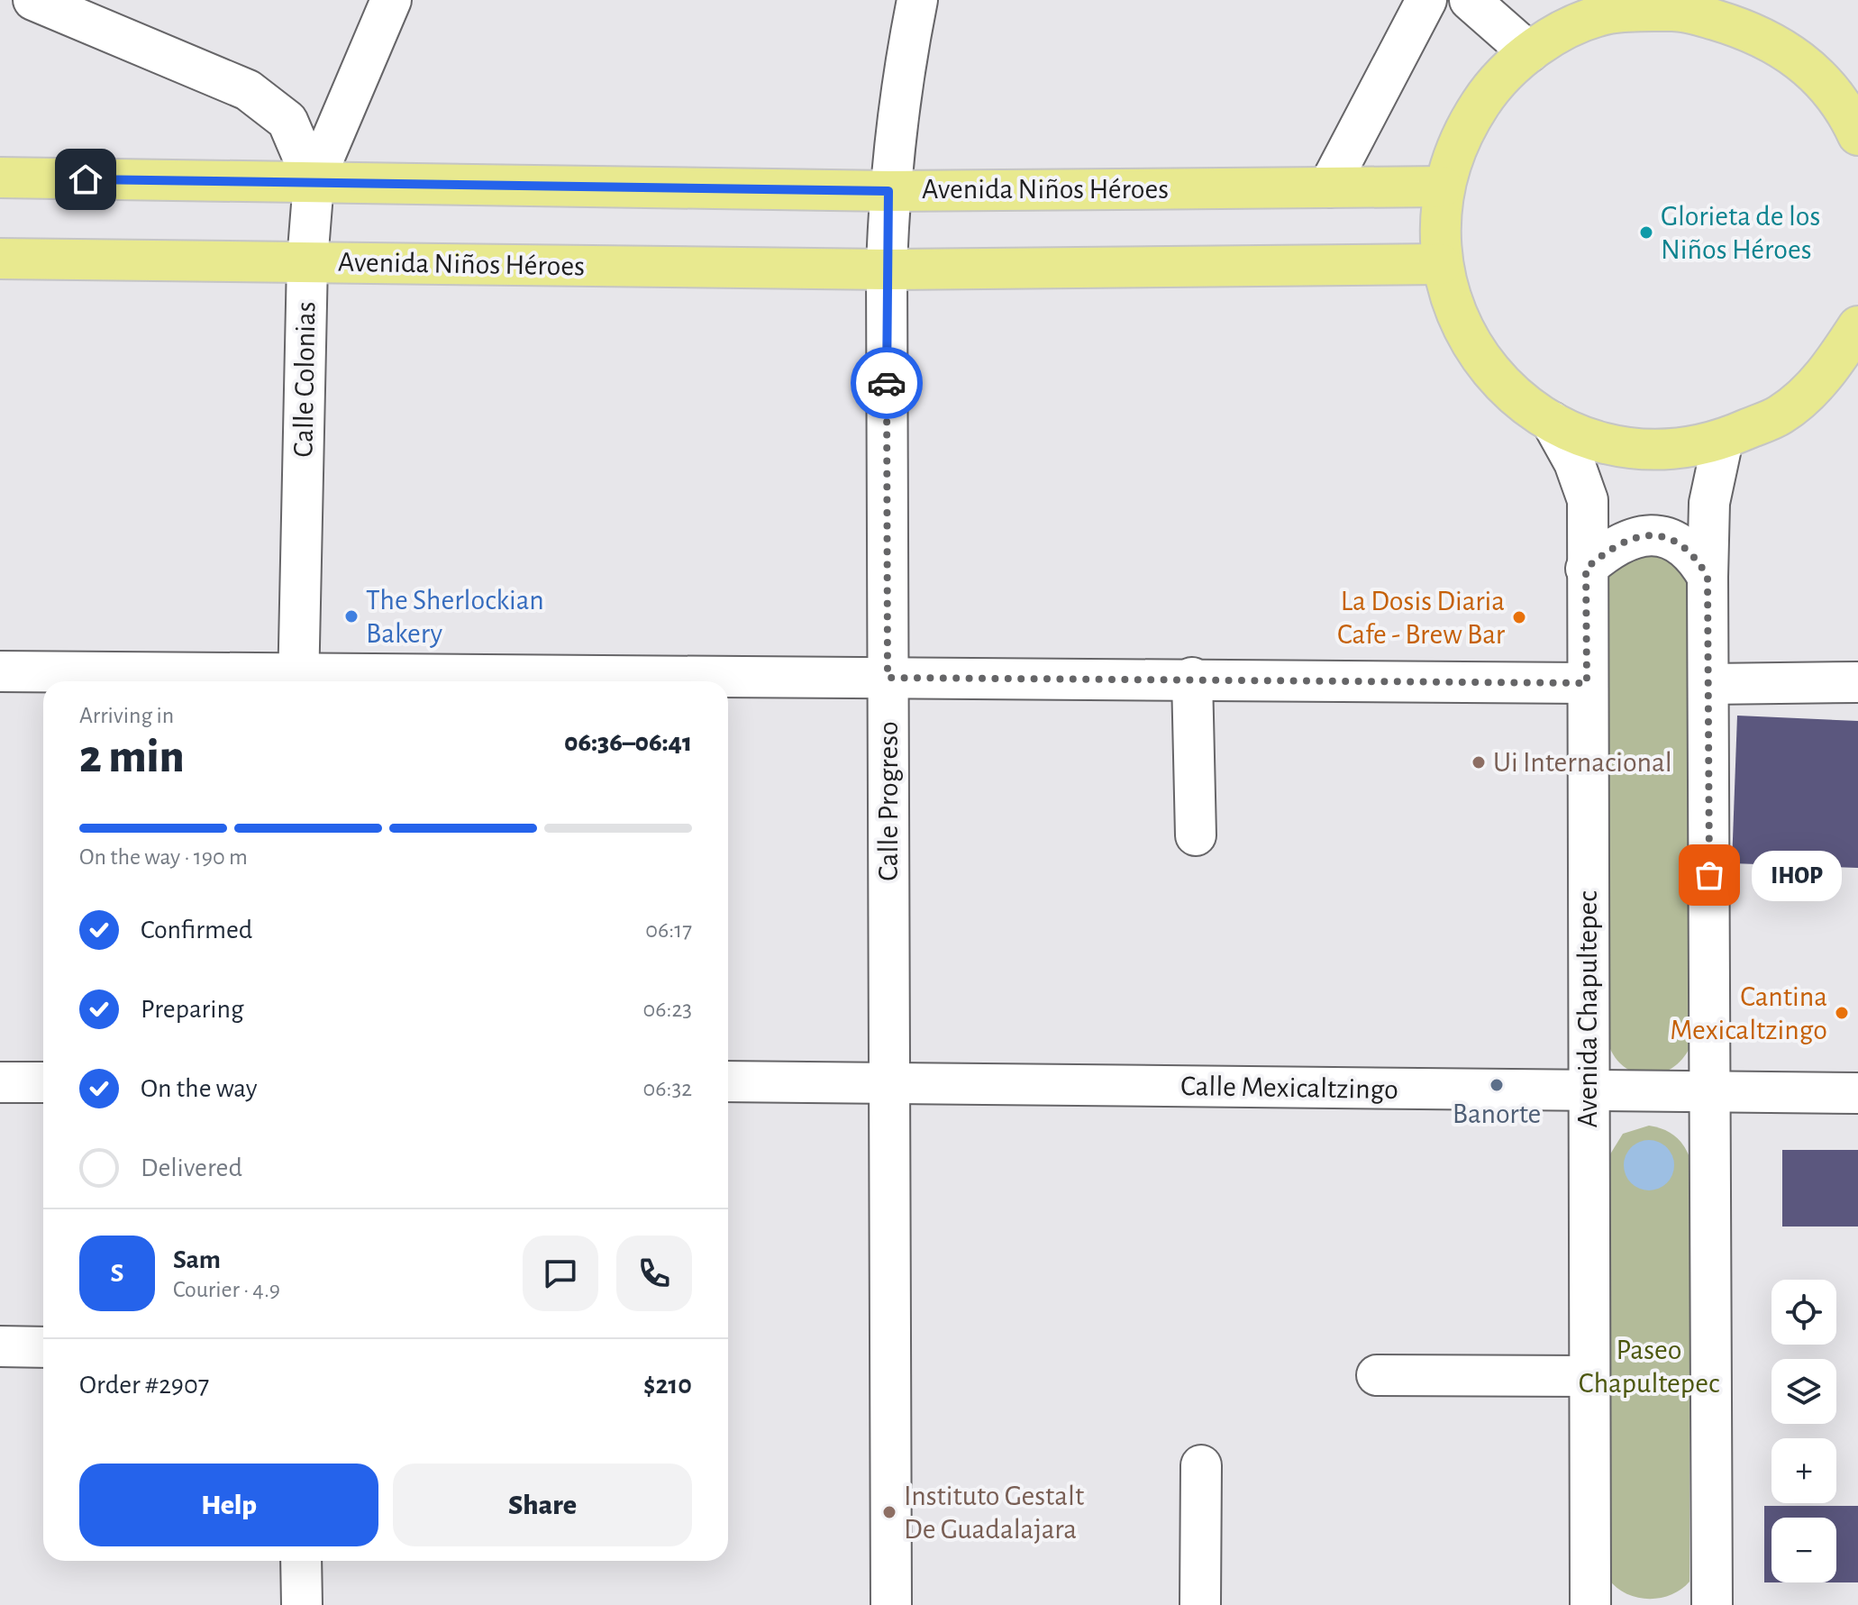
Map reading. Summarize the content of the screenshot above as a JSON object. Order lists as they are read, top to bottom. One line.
{"streets":{"main road":["Avenida Niños Héroes"],"street":["Calle Colonias","Calle Progreso","Avenida Chapultepec","Calle Mexicaltzingo"]},"crossings":[["Avenida Niños Héroes","Calle Colonias"],["Avenida Niños Héroes","Calle Progreso"],["Calle Progreso","Calle Mexicaltzingo"],["Avenida Chapultepec","Calle Mexicaltzingo"]],"parks":["Paseo Chapultepec"],"places":["Glorieta de los Niños Héroes","The Sherlockian Bakery","La Dosis Diaria Cafe - Brew Bar","Ui Internacional","IHOP","Cantina Mexicaltzingo","Banorte","Instituto Gestalt De Guadalajara"],"page":{"heading":["2 min","Arriving in","06:36–06:41"],"panel":["Sam","Courier · 4.9","Order #2907","$210"],"bar":"On the way · 190 m","bubble":"IHOP","list":[["Confirmed","06:17"],["Preparing","06:23"],["On the way","06:32"],"Delivered"],"round":"S","map_buttons":["+","−"],"buttons":["Help","Share"]}}
